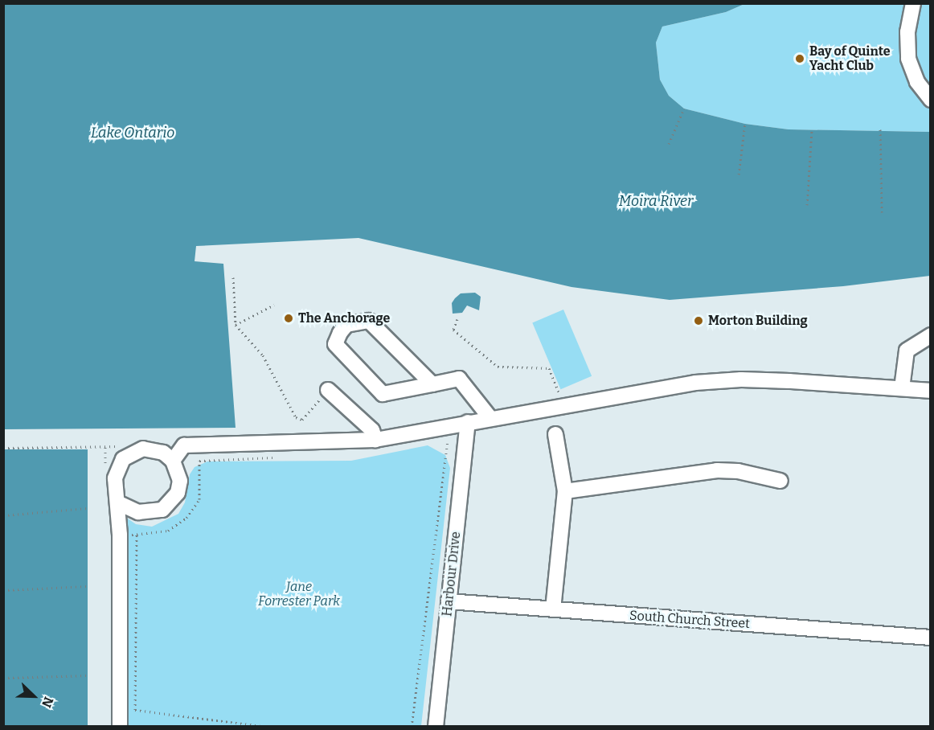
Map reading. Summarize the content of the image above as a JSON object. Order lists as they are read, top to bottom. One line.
{"streets":{"street":["Harbour Drive","South Church Street"]},"crossings":[["Harbour Drive","South Church Street"]],"water":["Lake Ontario","Moira River"],"parks":["Jane Forrester Park"],"places":["Bay of Quinte Yacht Club","The Anchorage","Morton Building"],"north":"bottom right"}
